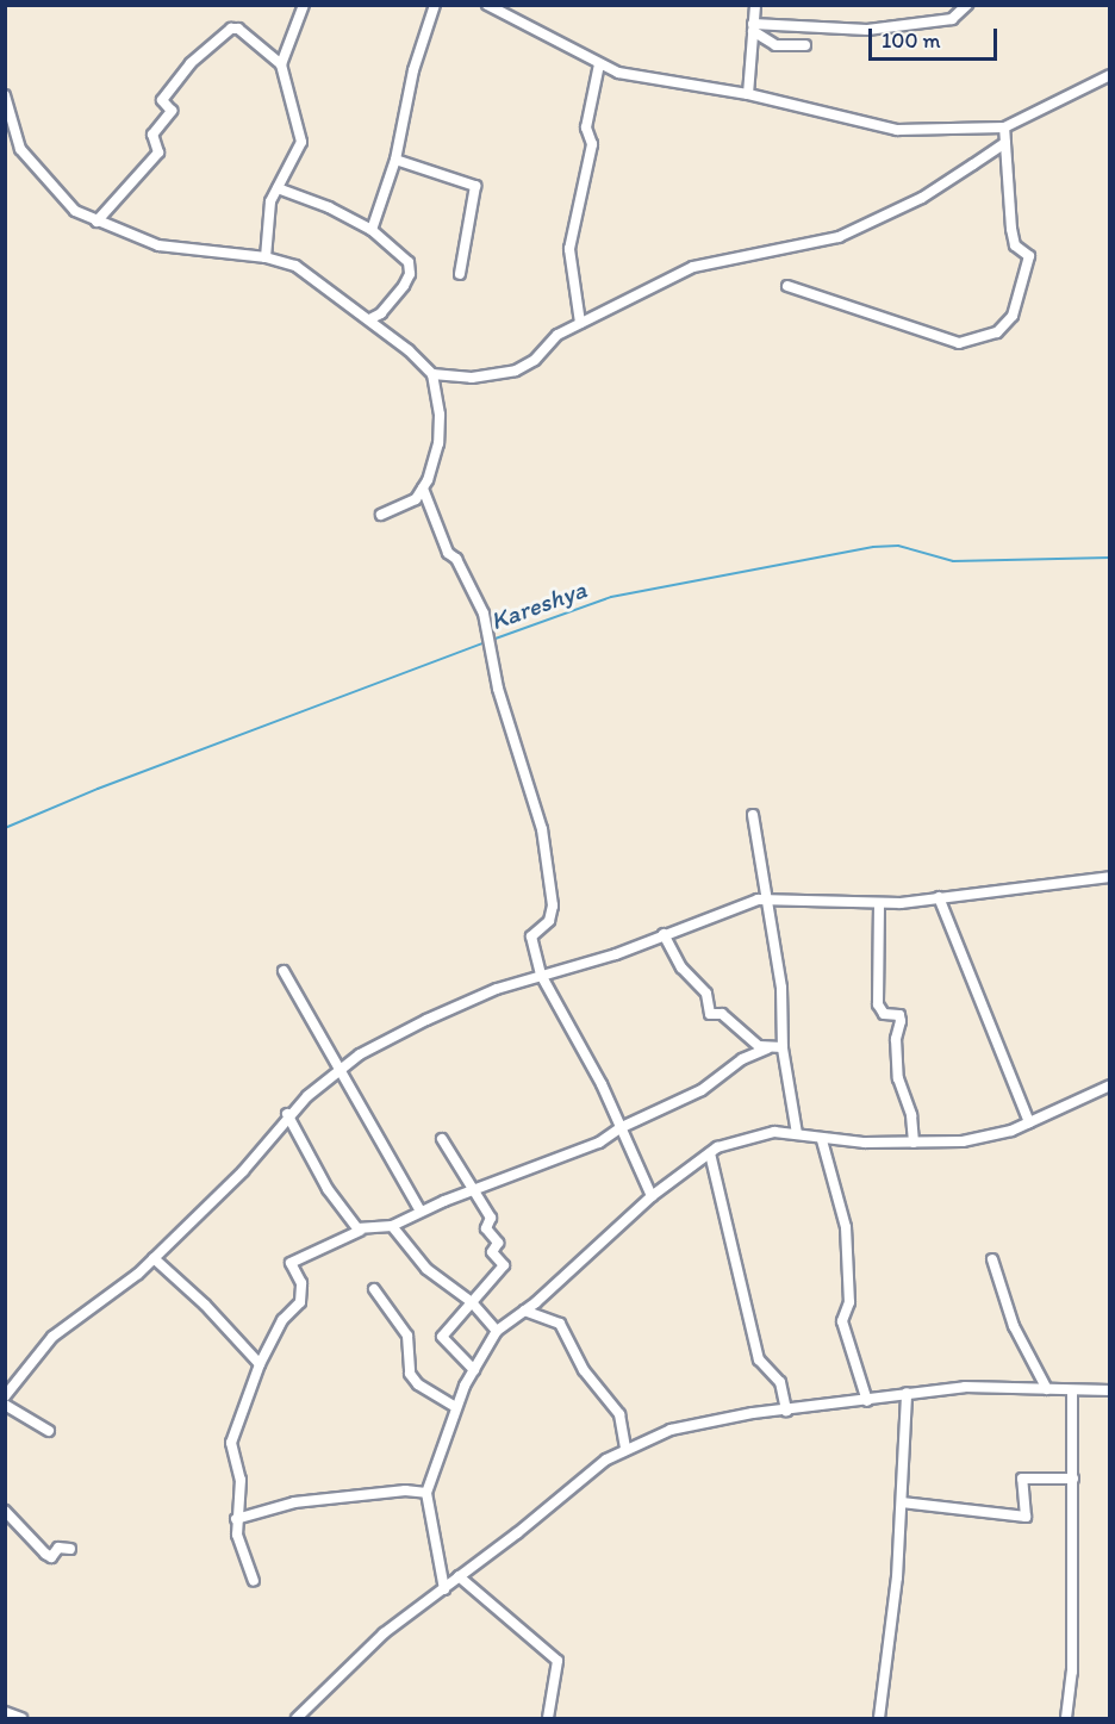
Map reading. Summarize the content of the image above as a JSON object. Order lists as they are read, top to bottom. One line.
{"water":["Kareshya"],"scale_bar":"100 m"}
